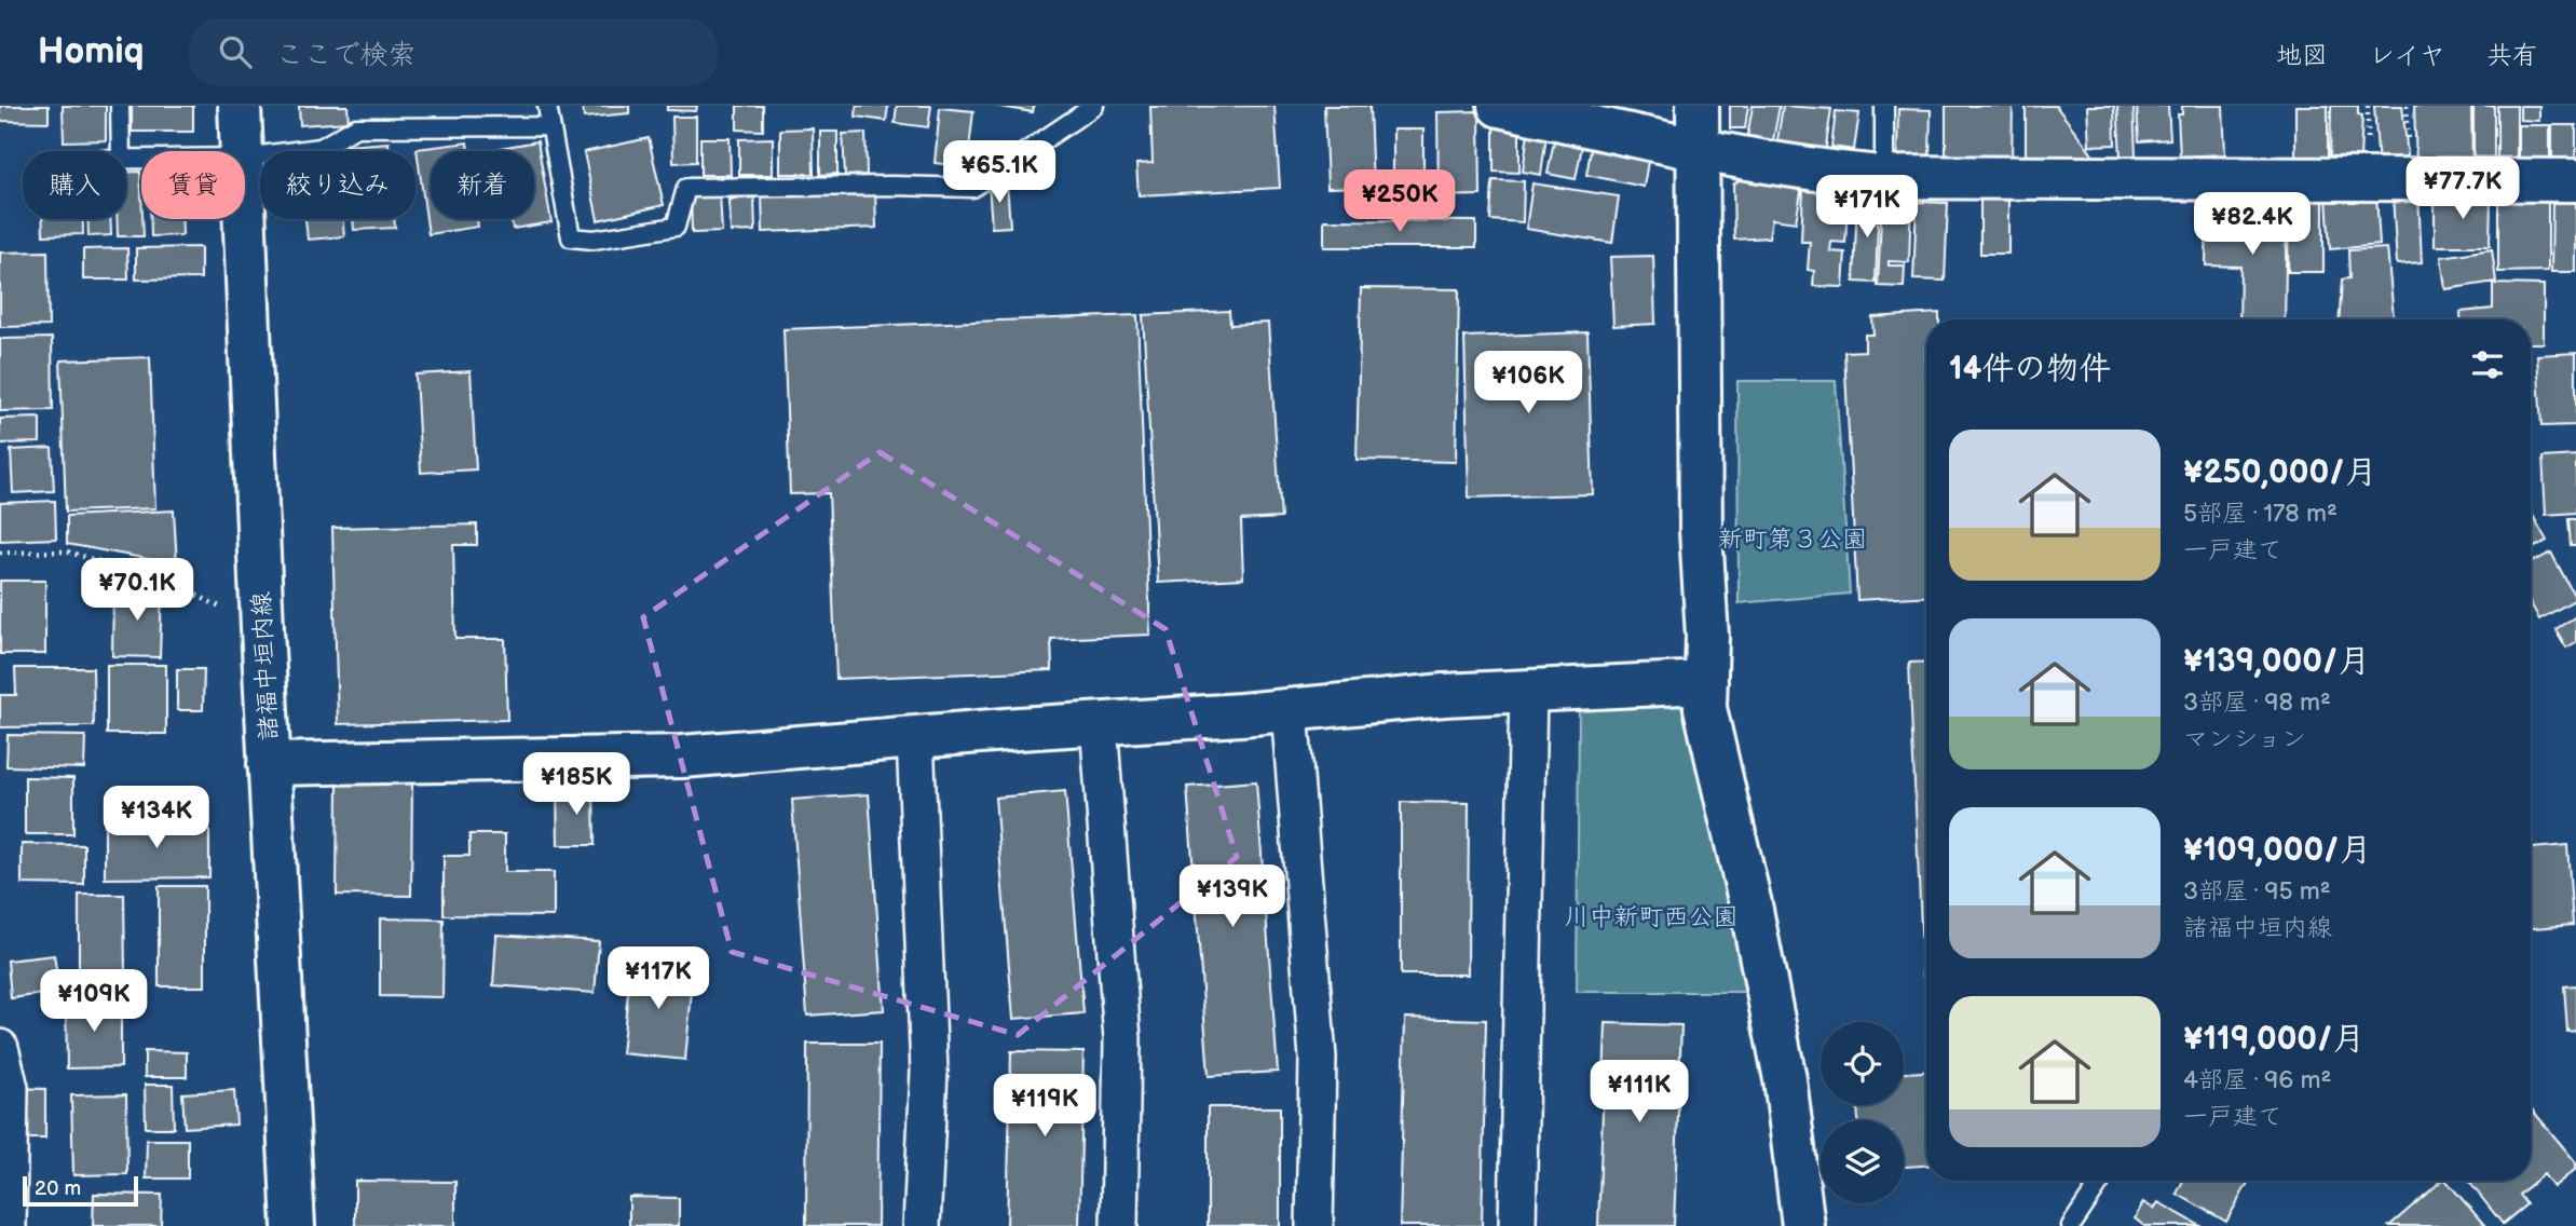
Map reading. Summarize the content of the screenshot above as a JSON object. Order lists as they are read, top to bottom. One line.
{"streets":{"street":["諸福中垣内線"]},"parks":["新町第３公園","川中新町西公園"],"scale_bar":"20 m","page":{"header":"Homiq","search":"ここで検索","nav":["地図","レイヤ","共有"],"price":["¥65.1K","¥77.7K","¥250K","¥171K","¥82.4K","¥106K","¥70.1K","¥185K","¥134K","¥139K","¥117K","¥109K","¥111K","¥119K"],"chip":["購入","賃貸","絞り込み","新着"],"heading":"14件の物件","list":[{"name":"¥250,000/月","note":"5部屋 · 178 m² · 一戸建て"},{"name":"¥139,000/月","note":"3部屋 · 98 m² · マンション"},{"name":"¥109,000/月","note":"3部屋 · 95 m² · 諸福中垣内線"},{"name":"¥119,000/月","note":"4部屋 · 96 m² · 一戸建て"}],"scale":"20 m"}}
